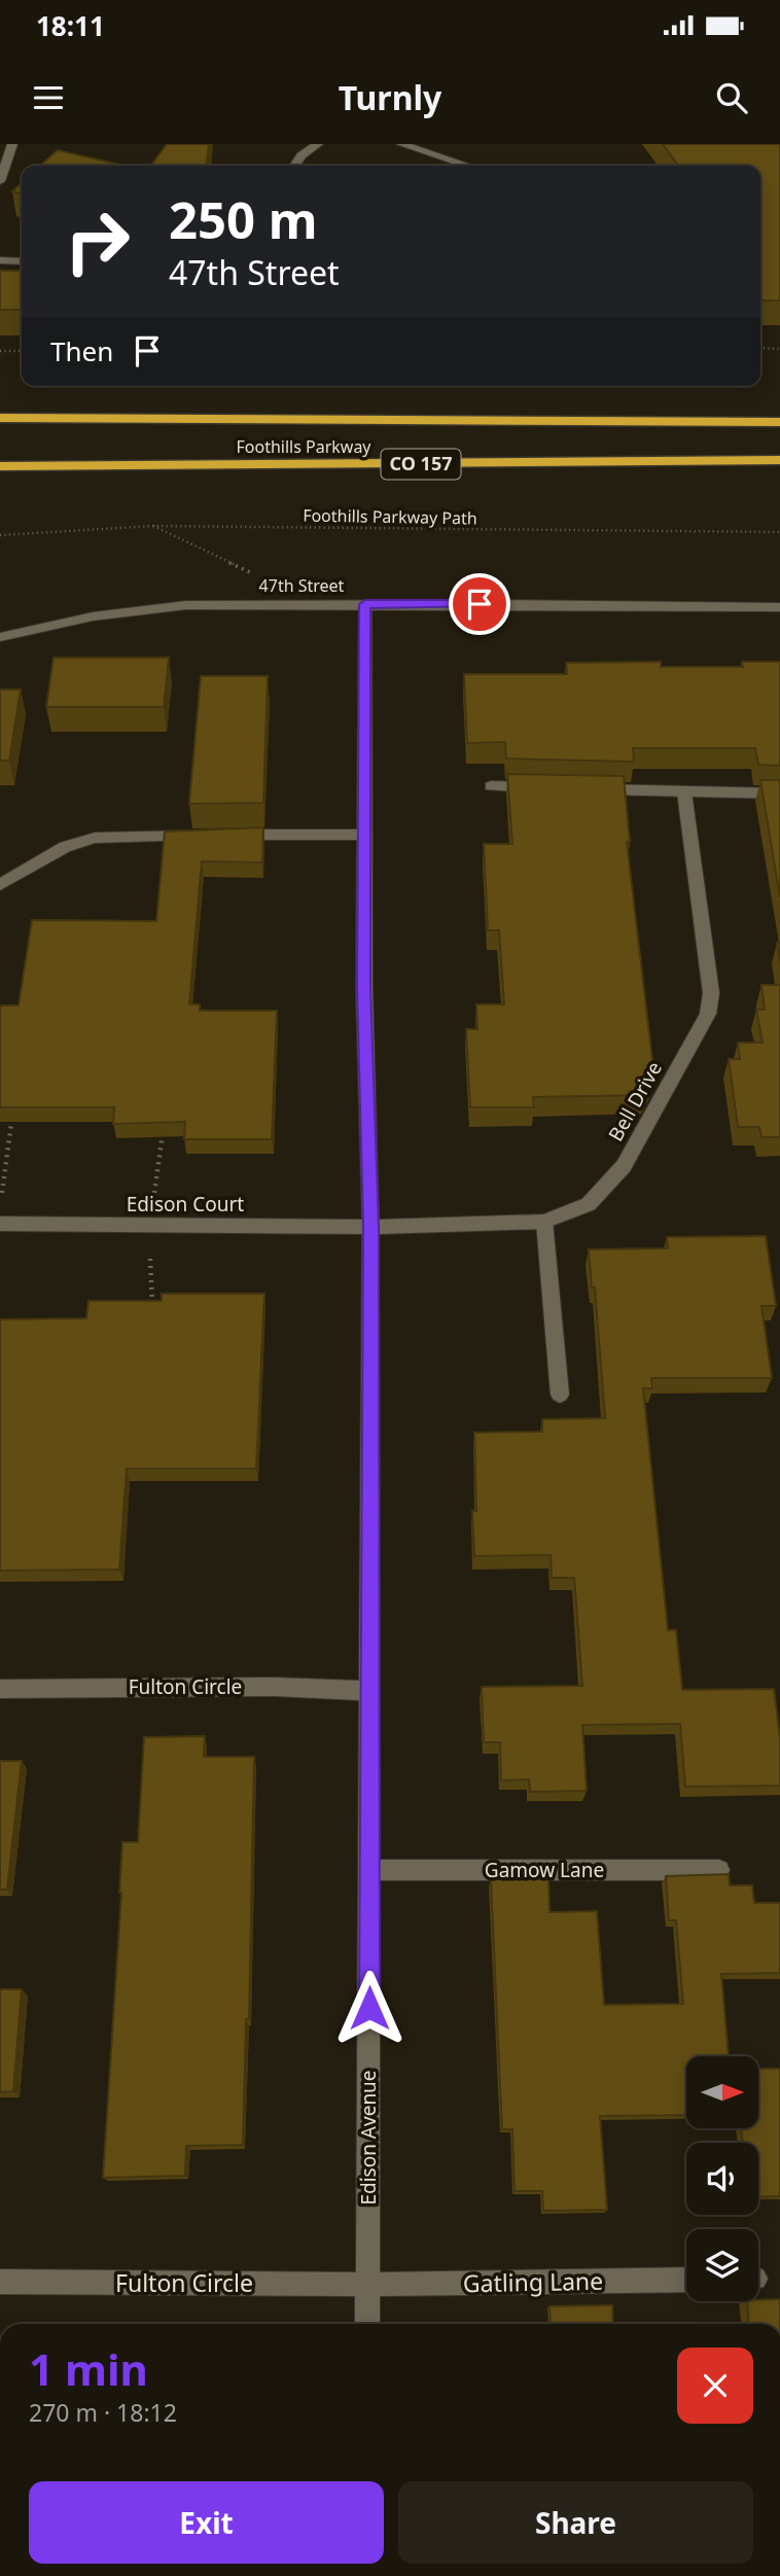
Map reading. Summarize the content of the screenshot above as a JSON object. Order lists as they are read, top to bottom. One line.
{"streets":{"highway":["Foothills Parkway","CO 157"],"street":["47th Street","Bell Drive","Edison Court","Fulton Circle","Gamow Lane","Edison Avenue","Gatling Lane"],"path":["Foothills Parkway Path"]},"crossings":[["47th Street","Edison Avenue"],["Bell Drive","Edison Court"],["Bell Drive","Edison Avenue"],["Edison Court","Edison Avenue"],["Fulton Circle","Edison Avenue"],["Fulton Circle","Gatling Lane"],["Gamow Lane","Edison Avenue"],["Edison Avenue","Gatling Lane"]],"north":"right","page":{"status":"18:11","header":"Turnly","turn":["250 m","47th Street"],"then":"Then","heading":["1 min","270 m · 18:12"],"buttons":["Exit","Share"]}}
